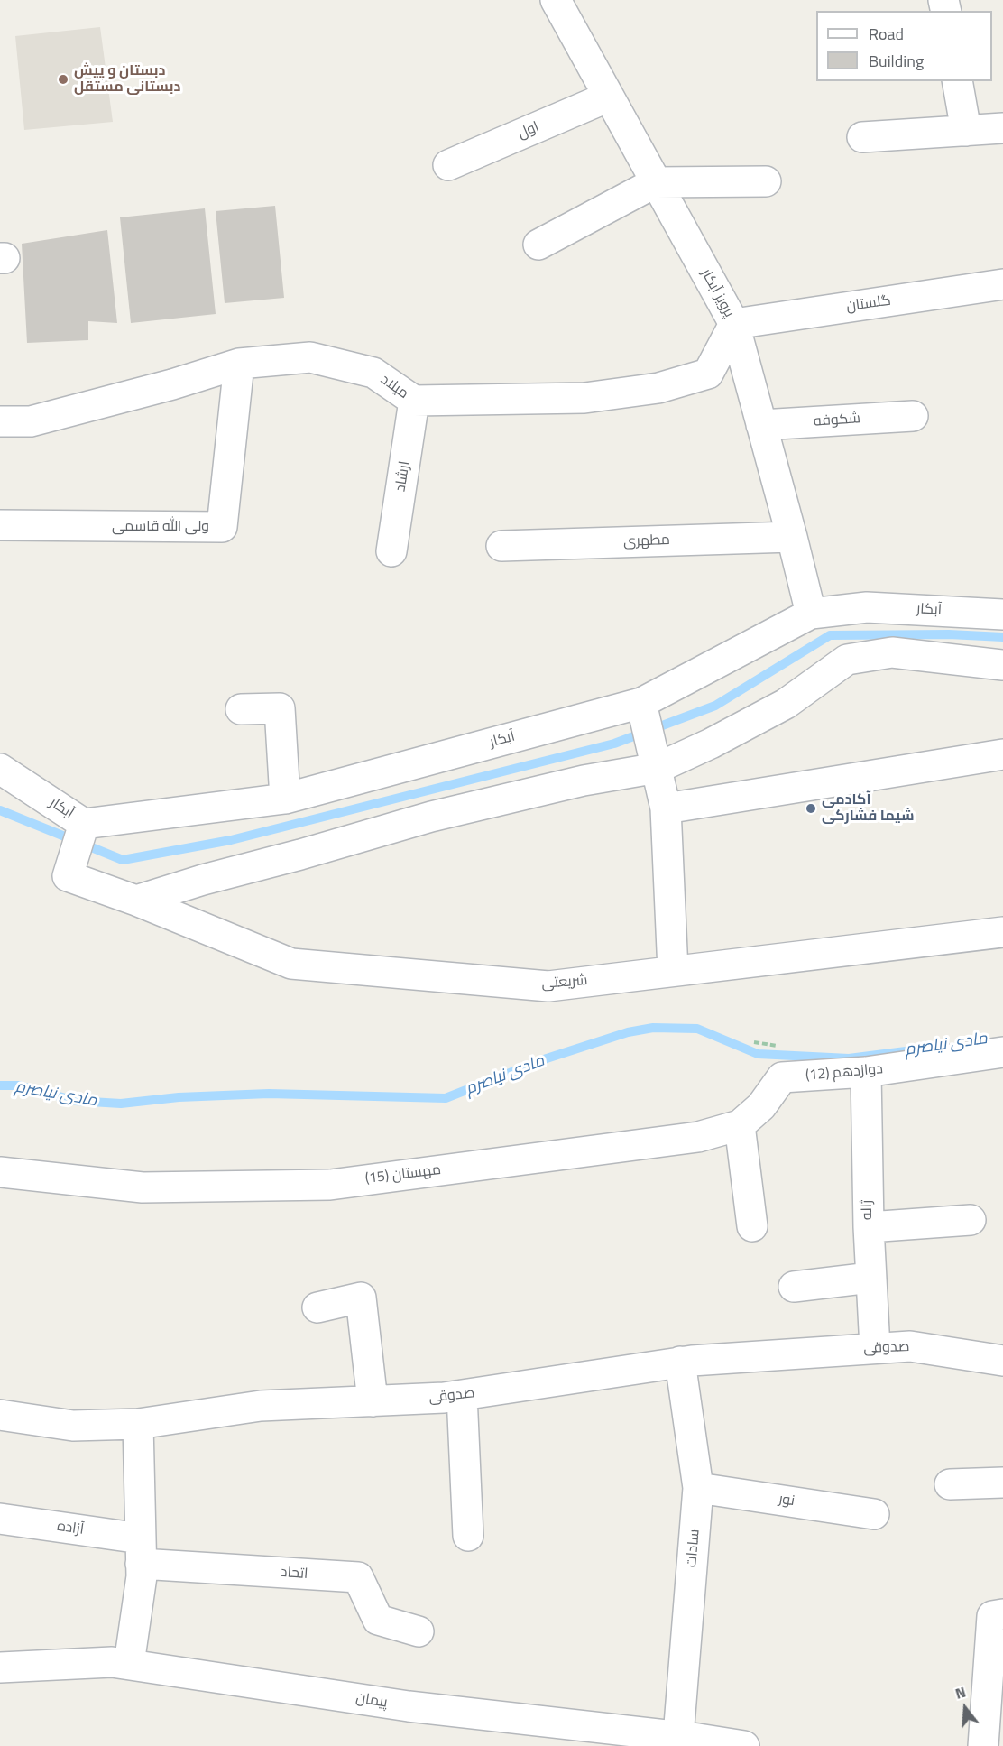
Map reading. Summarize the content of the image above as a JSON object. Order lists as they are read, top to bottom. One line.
{"streets":{"street":["اول","پرویز آبکار","گلستان","میلاد","شکوفه","ارشاد","ولی الله قاسمی","مطهری","آبکار","شریعتی","دوازدهم (12)","مهستان (15)","ژاله","صدوقی","نور","آزاده","سادات","اتحاد","پیمان"]},"crossings":[["اول","پرویز آبکار"],["پرویز آبکار","گلستان"],["پرویز آبکار","میلاد"],["پرویز آبکار","شکوفه"],["پرویز آبکار","مطهری"],["پرویز آبکار","آبکار"],["گلستان","میلاد"],["میلاد","ارشاد"],["میلاد","ولی الله قاسمی"],["دوازدهم (12)","مهستان (15)"],["دوازدهم (12)","ژاله"],["ژاله","صدوقی"],["صدوقی","سادات"],["نور","سادات"],["آزاده","اتحاد"],["سادات","پیمان"]],"water":["مادی نیاصرم"],"places":["دبستان و پیش دبستانی مستقل","آکادمی شیما فشارکی"],"legend":["Road","Building"],"north":"top"}
